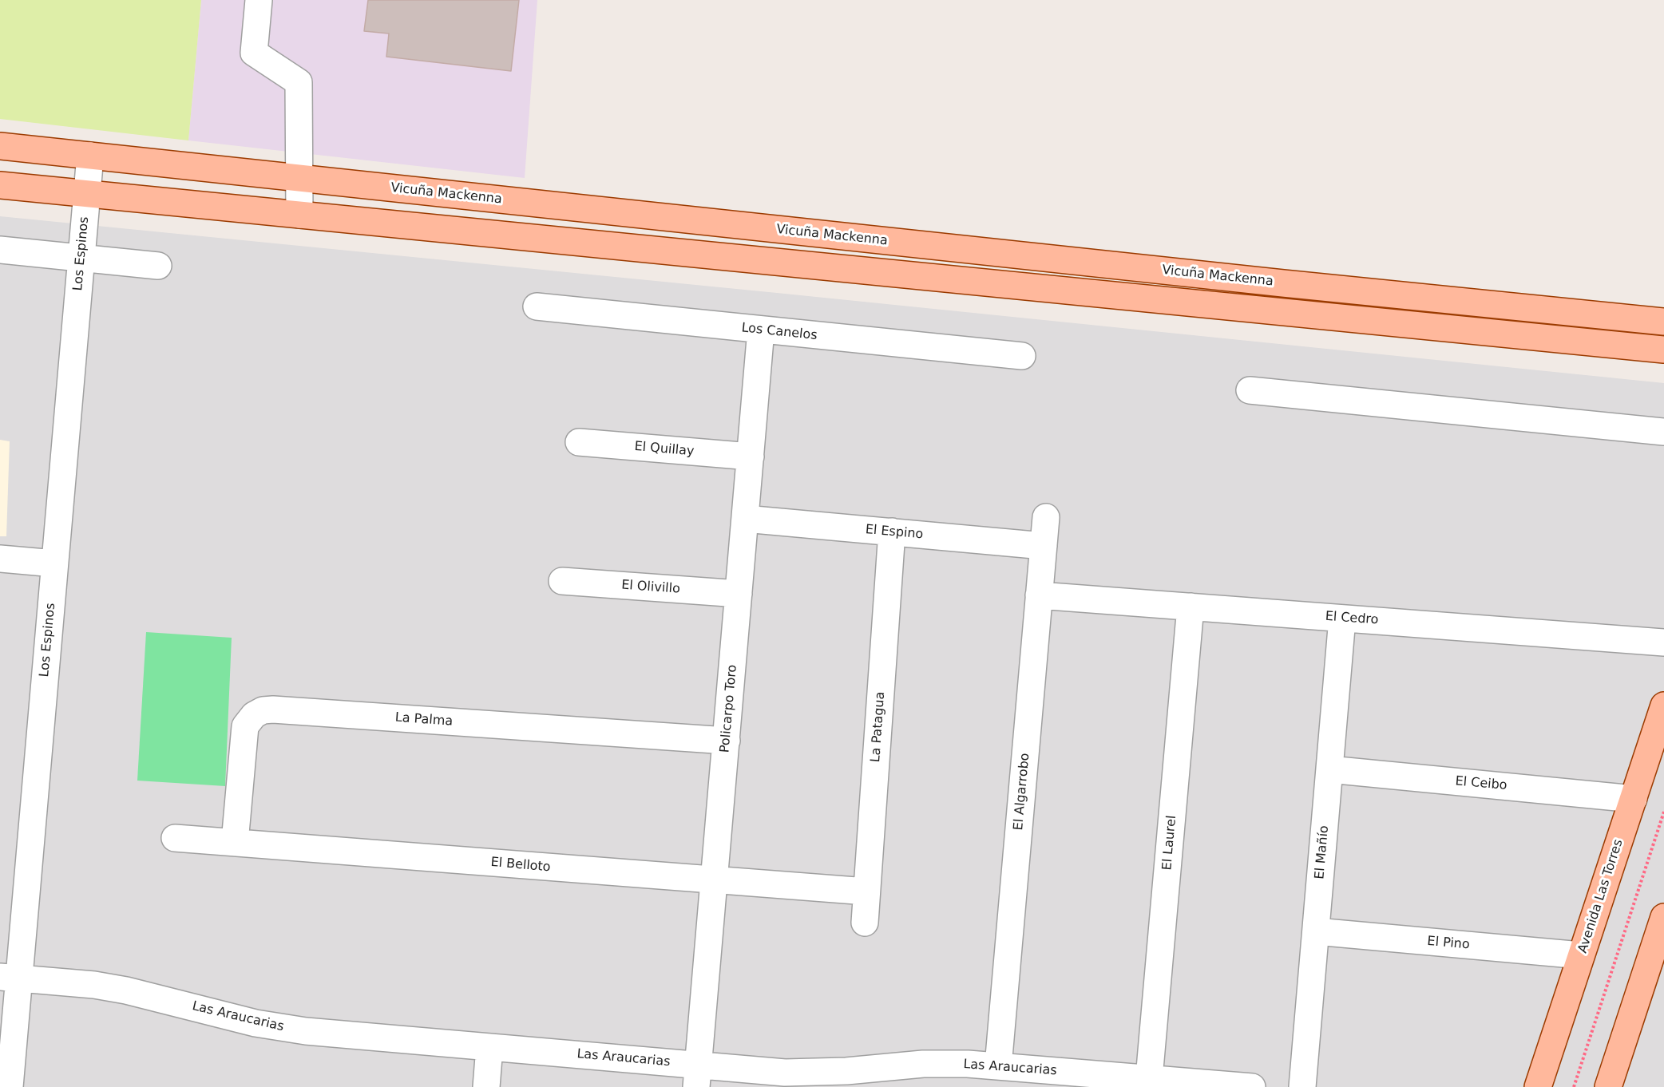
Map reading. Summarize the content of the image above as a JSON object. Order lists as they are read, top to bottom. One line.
{"streets":{"main road":["Vicuña Mackenna","Avenida Las Torres"],"street":["Los Espinos","Los Canelos","El Quillay","El Espino","El Olivillo","El Cedro","Policarpo Toro","La Palma","La Patagua","El Ceibo","El Algarrobo","El Laurel","El Mañío","El Belloto","El Pino","Las Araucarias"]},"crossings":[["Vicuña Mackenna","Los Espinos"],["Los Espinos","Las Araucarias"],["Los Canelos","Policarpo Toro"],["El Quillay","Policarpo Toro"],["El Espino","Policarpo Toro"],["El Espino","La Patagua"],["El Espino","El Algarrobo"],["El Olivillo","Policarpo Toro"],["El Cedro","El Algarrobo"],["El Cedro","El Laurel"],["El Cedro","El Mañío"],["Policarpo Toro","La Palma"],["Policarpo Toro","El Belloto"],["Policarpo Toro","Las Araucarias"],["La Palma","El Belloto"],["La Patagua","El Belloto"],["El Ceibo","El Mañío"],["El Ceibo","Avenida Las Torres"],["El Algarrobo","Las Araucarias"],["El Laurel","Las Araucarias"],["El Mañío","El Pino"],["Avenida Las Torres","El Pino"]]}
